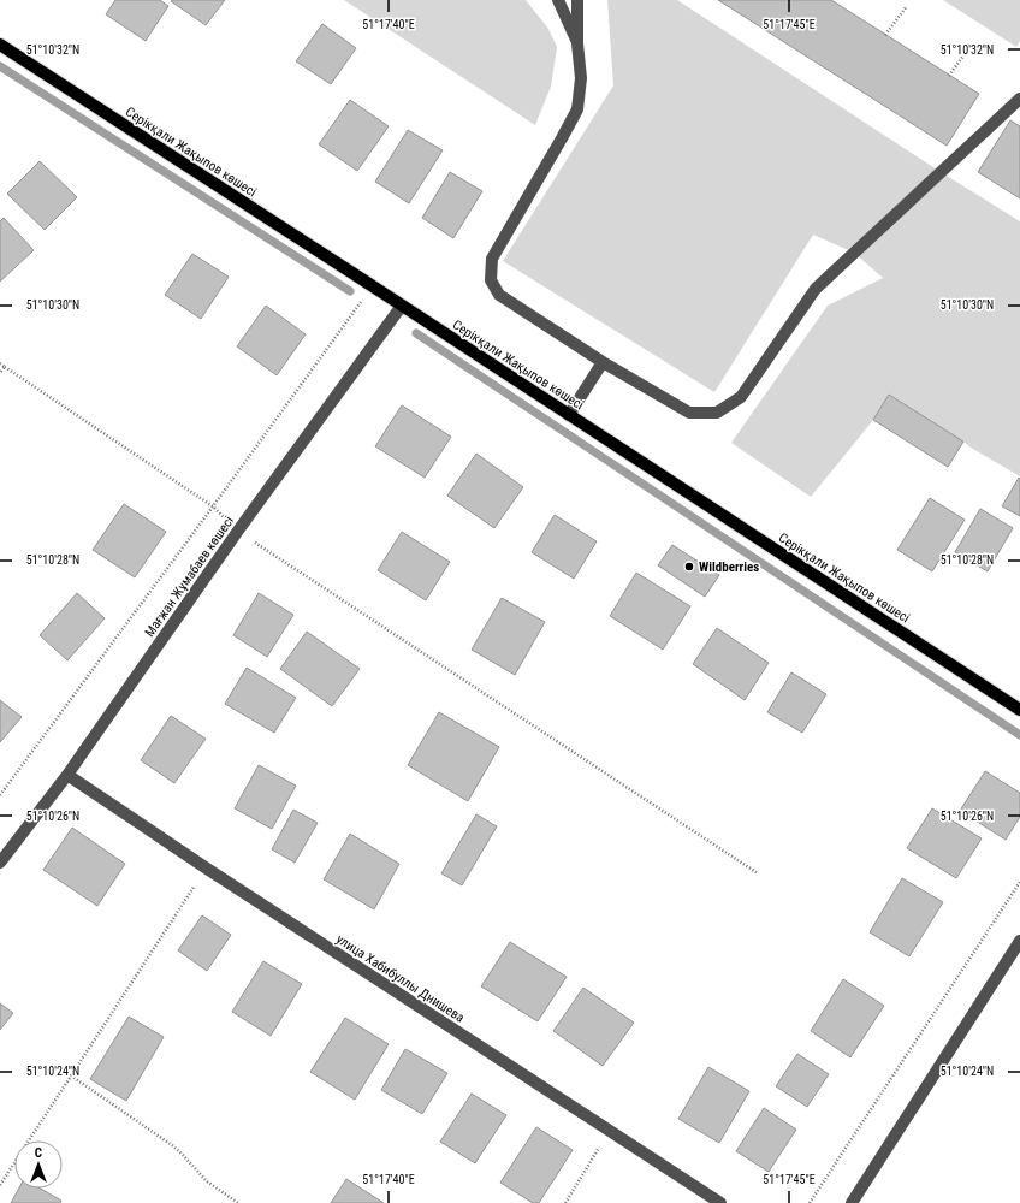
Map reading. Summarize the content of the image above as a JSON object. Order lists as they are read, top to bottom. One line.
{"streets":{"main road":["Серікқали Жақыпов көшесі"],"street":["Мағжан Жұмабаев көшесі","улица Хабибуллы Днишева"]},"crossings":[["Серікқали Жақыпов көшесі","Мағжан Жұмабаев көшесі"],["Мағжан Жұмабаев көшесі","улица Хабибуллы Днишева"]],"places":["Wildberries"],"north":"top","coordinates":["51°17'40\"E","51°17'45\"E","51°10'32\"N","51°10'30\"N","51°10'28\"N","51°10'26\"N","51°10'24\"N"]}
